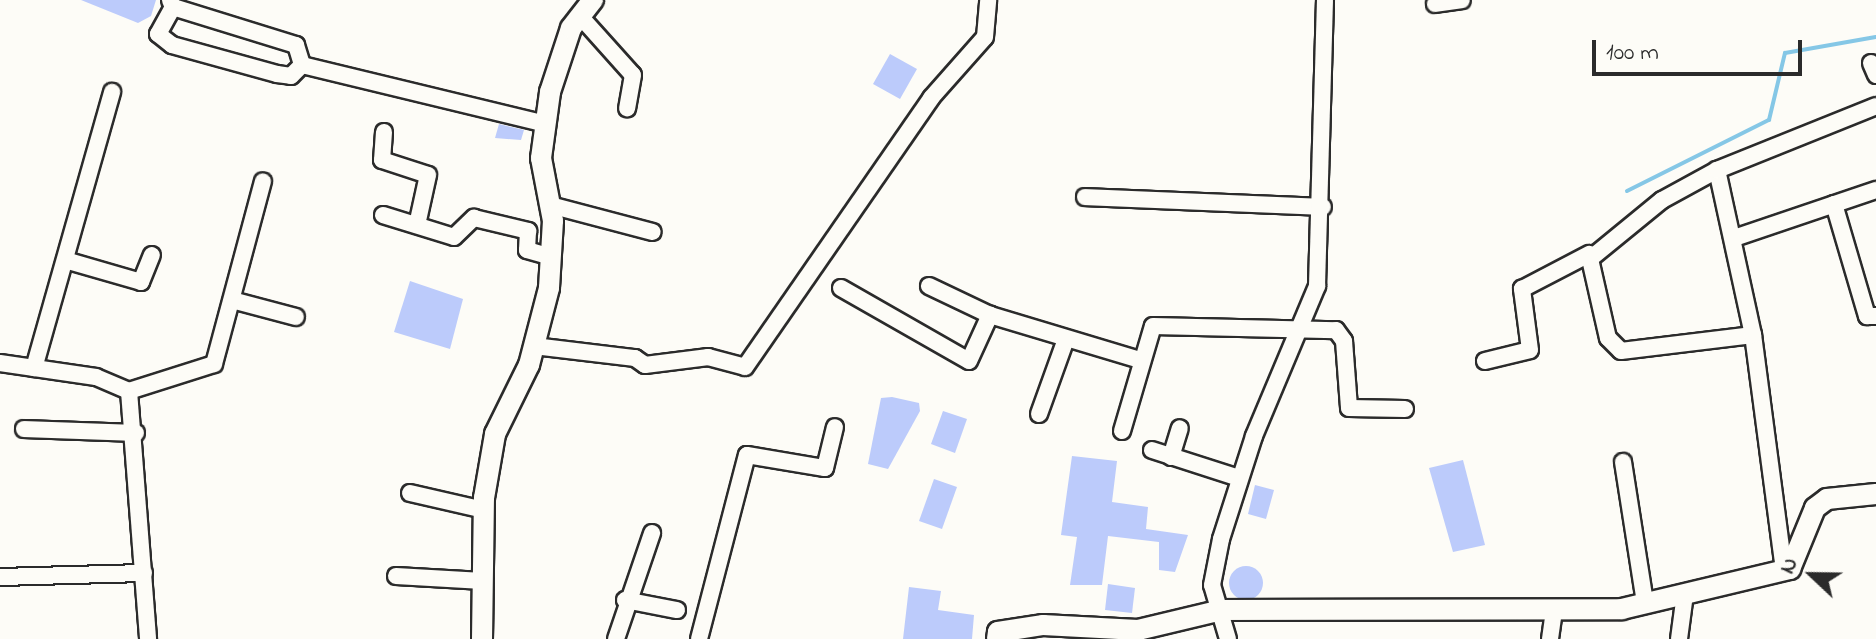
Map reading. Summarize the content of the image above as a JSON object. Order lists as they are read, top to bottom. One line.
{"scale_bar":"100 m","north":"left"}
